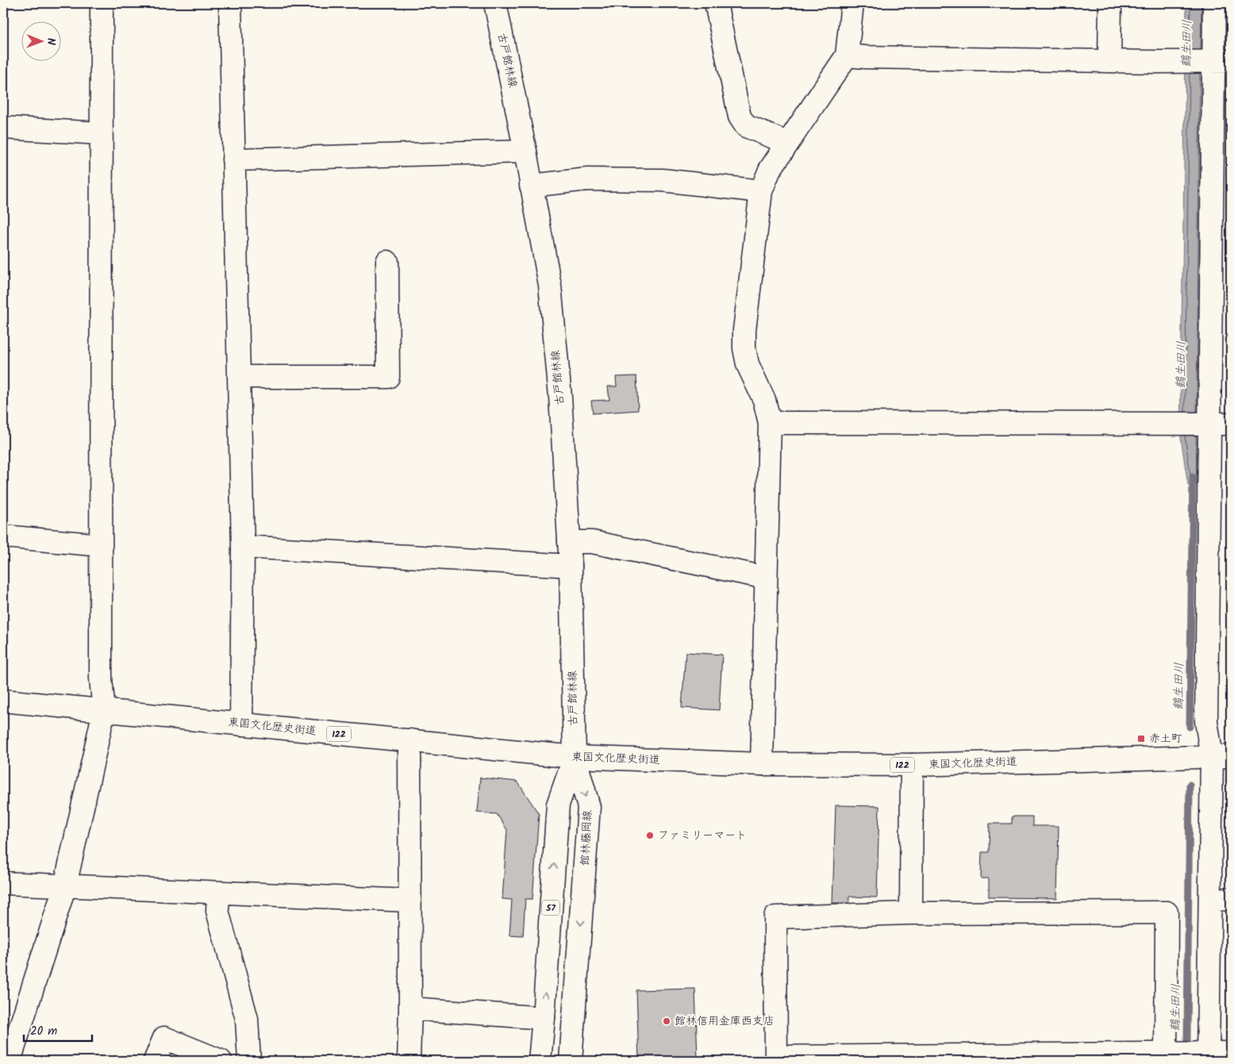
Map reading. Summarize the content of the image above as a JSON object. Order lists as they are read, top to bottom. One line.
{"streets":{"main road":["古戸館林線","東国文化歴史街道","122","館林藤岡線","57"]},"crossings":[["古戸館林線","東国文化歴史街道"],["古戸館林線","館林藤岡線"],["古戸館林線","57"],["東国文化歴史街道","館林藤岡線"],["東国文化歴史街道","57"],["館林藤岡線","57"]],"water":["鶴生田川"],"places":{"transit":["赤土町"],"other":["ファミリーマート","館林信用金庫西支店"]},"scale_bar":"20 m","north":"right"}
